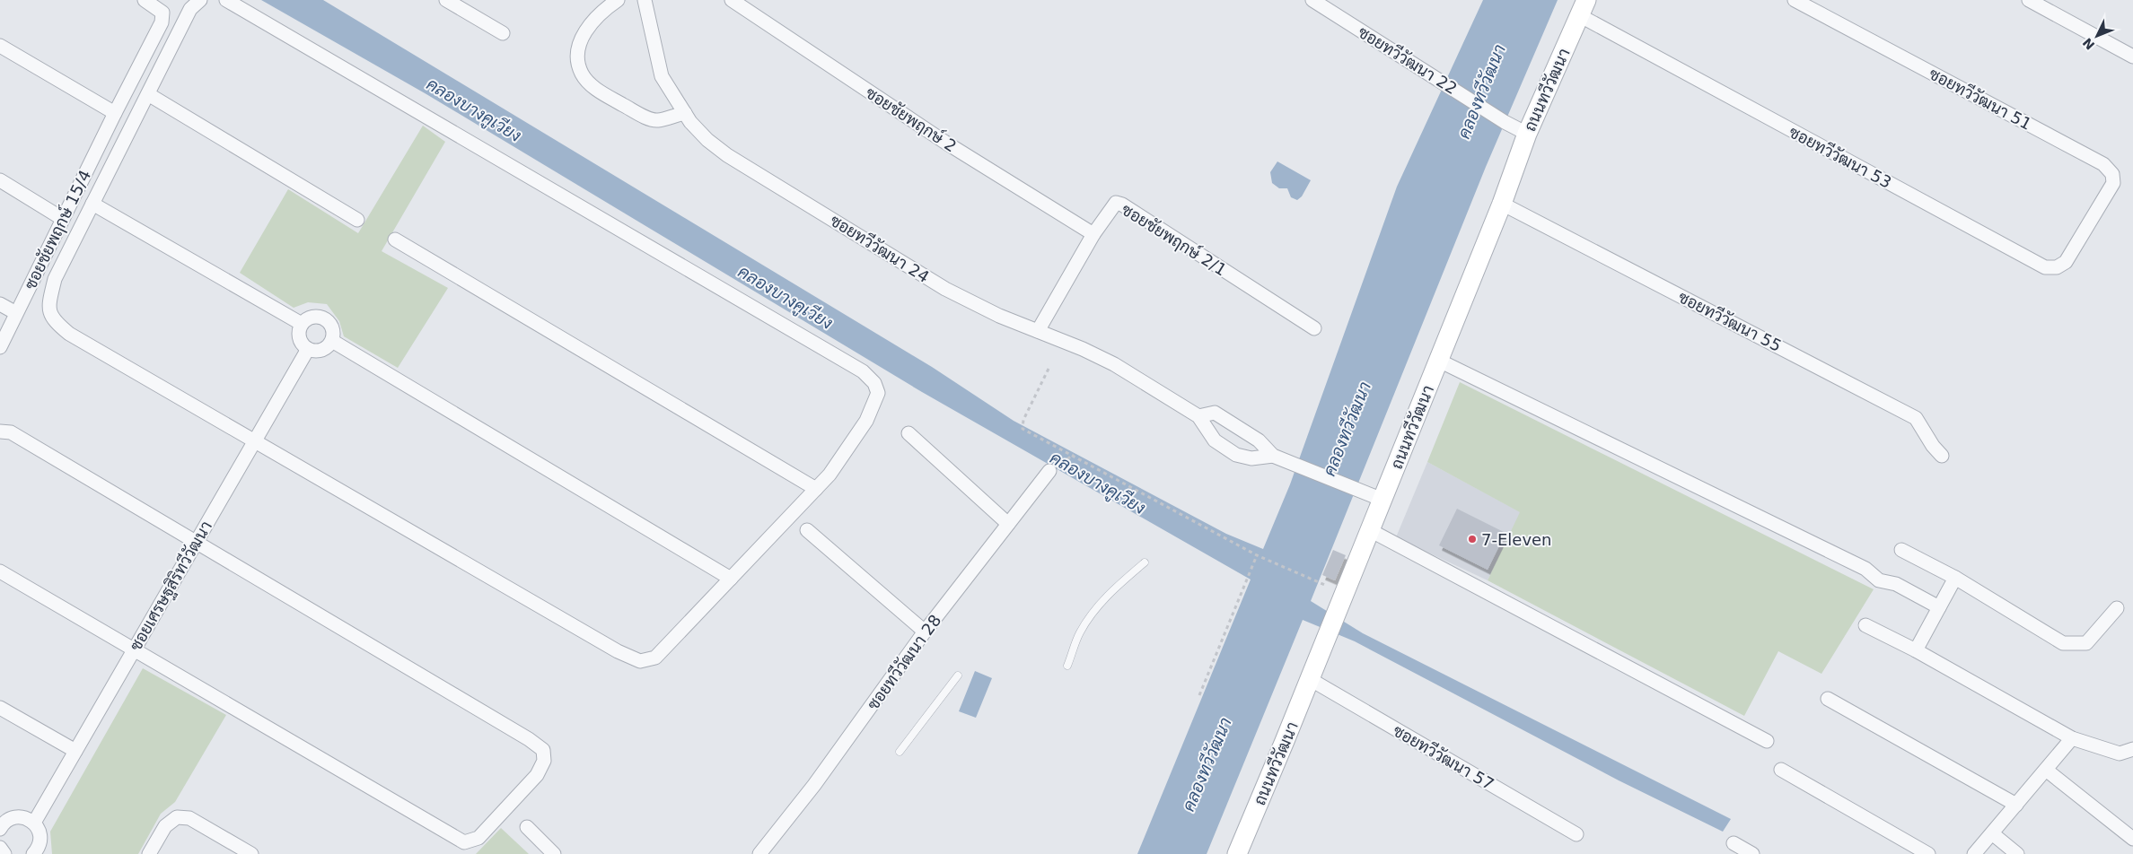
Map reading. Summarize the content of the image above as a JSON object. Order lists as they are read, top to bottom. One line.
{"streets":{"main road":["ถนนทวีวัฒนา"],"street":["ซอยทวีวัฒนา 22","ซอยทวีวัฒนา 51","ซอยชัยพฤกษ์ 2","ซอยทวีวัฒนา 53","ซอยชัยพฤกษ์ 15/4","ซอยชัยพฤกษ์ 2/1","ซอยทวีวัฒนา 24","ซอยทวีวัฒนา 55","ซอยเศรษฐสิริทวีวัฒนา","ซอยทวีวัฒนา 28","ซอยทวีวัฒนา 57"]},"crossings":[["ซอยทวีวัฒนา 22","ถนนทวีวัฒนา"],["ถนนทวีวัฒนา","ซอยทวีวัฒนา 53"],["ถนนทวีวัฒนา","ซอยทวีวัฒนา 24"],["ถนนทวีวัฒนา","ซอยทวีวัฒนา 55"],["ถนนทวีวัฒนา","ซอยทวีวัฒนา 57"],["ซอยทวีวัฒนา 51","ซอยทวีวัฒนา 53"],["ซอยชัยพฤกษ์ 2","ซอยชัยพฤกษ์ 2/1"],["ซอยชัยพฤกษ์ 2/1","ซอยทวีวัฒนา 24"]],"water":["คลองทวีวัฒนา","คลองบางคูเวียง"],"places":["7-Eleven"],"north":"bottom left"}
